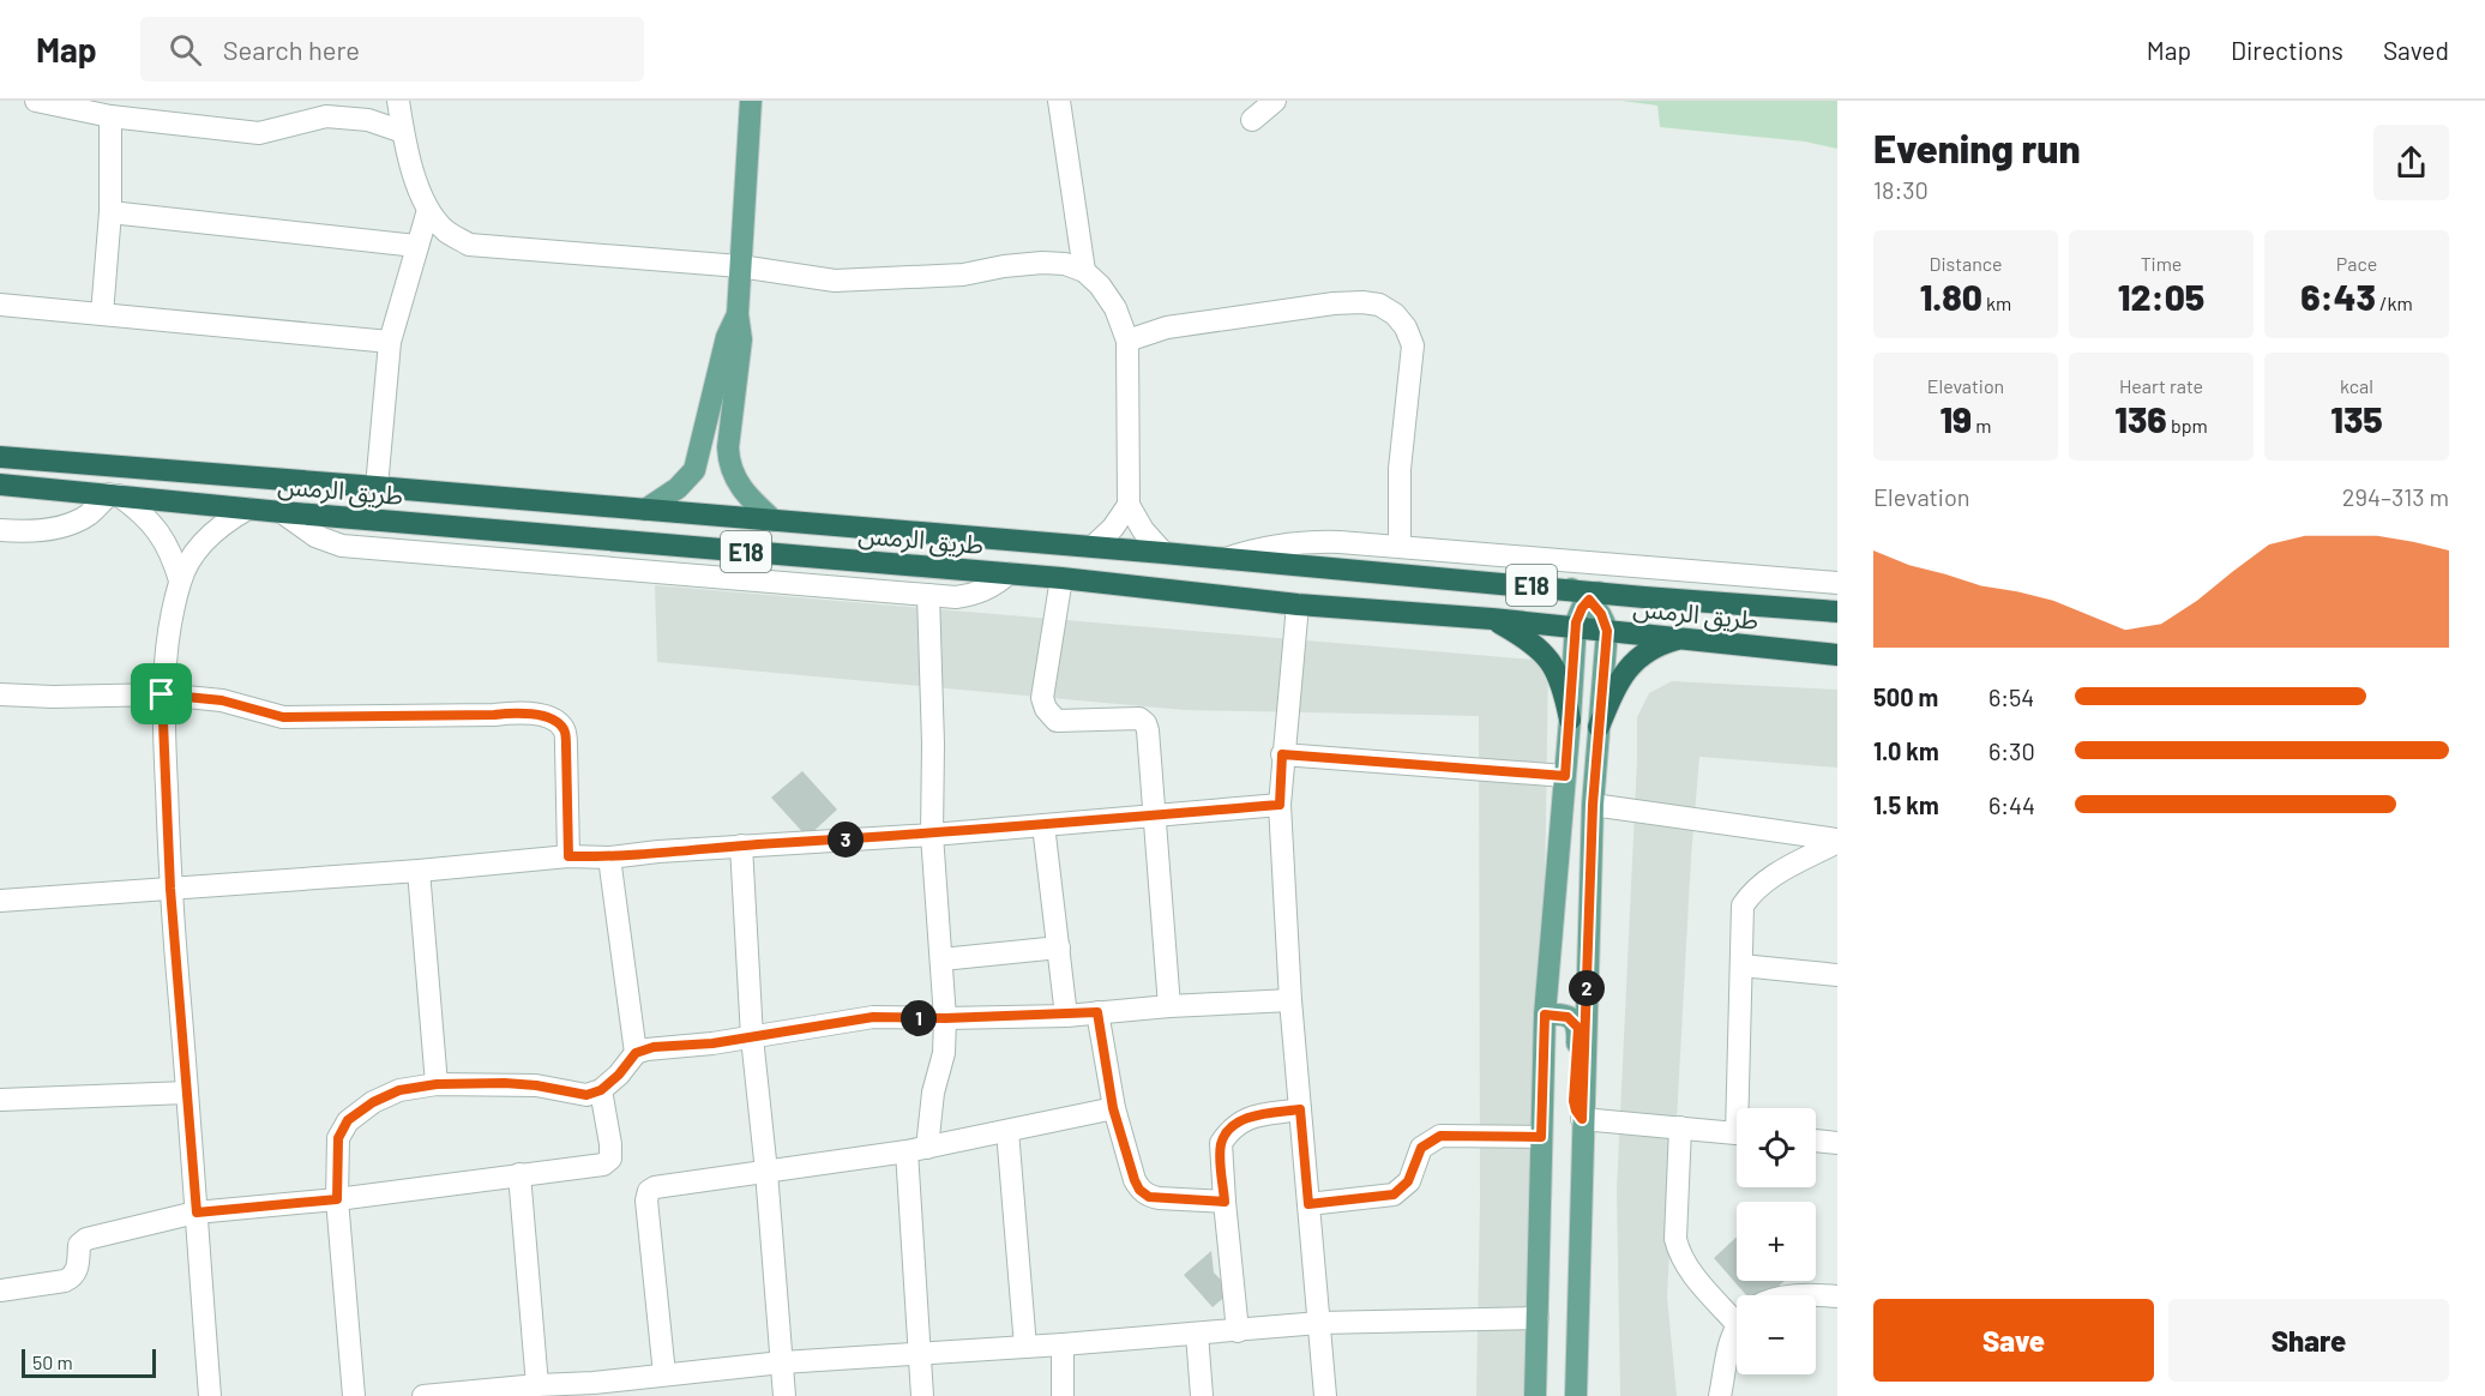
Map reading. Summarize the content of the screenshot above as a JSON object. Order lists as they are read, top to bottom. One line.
{"streets":{"highway":["طريق الرمس","E18"]},"scale_bar":"50 m","page":{"header":"Map","search":"Search here","nav":["Map","Directions","Saved"],"heading":["Evening run","18:30"],"stats":[["Distance","1.80 km"],["Time","12:05"],["Pace","6:43 /km"],["Elevation","19 m"],["Heart rate","136 bpm"],["kcal","135"]],"chart":["Elevation","294–313 m"],"list":[{"name":"500 m","note":"6:54"},{"name":"1.0 km","note":"6:30"},{"name":"1.5 km","note":"6:44"}],"pins":["3","2","1"],"map_buttons":["+","−"],"buttons":["Save","Share"],"scale":"50 m"}}
